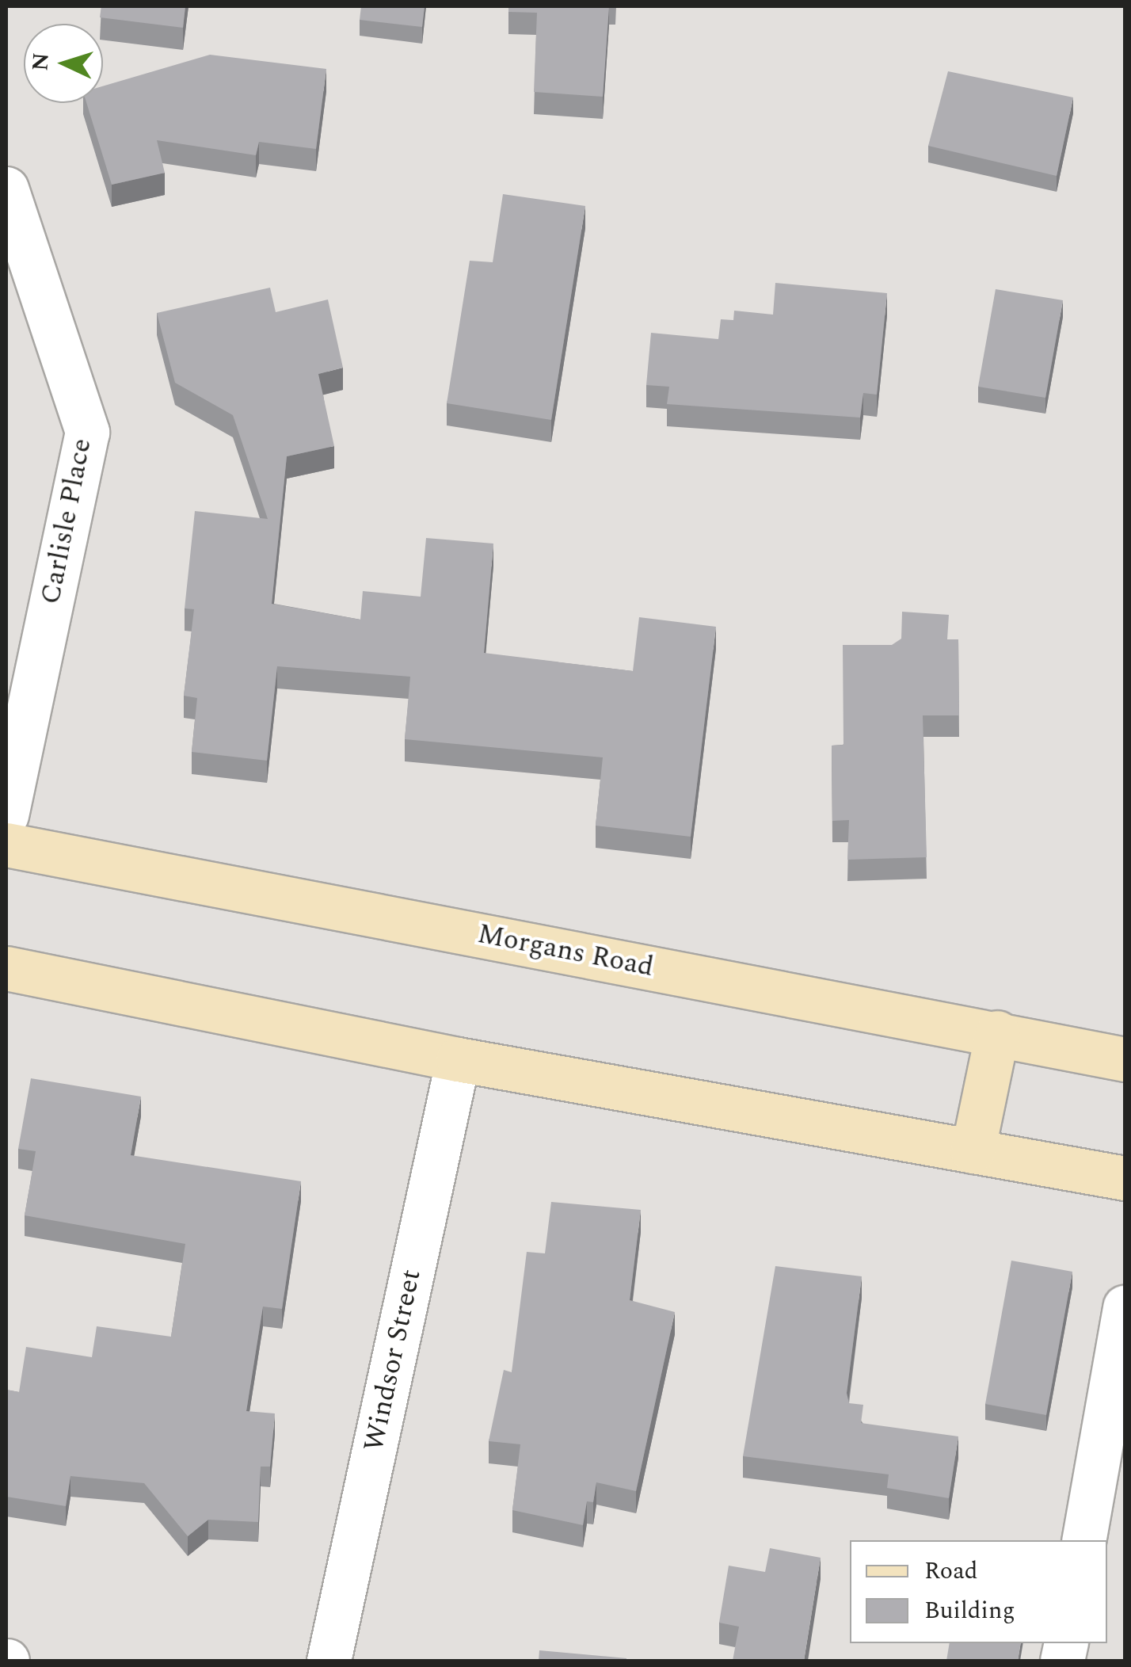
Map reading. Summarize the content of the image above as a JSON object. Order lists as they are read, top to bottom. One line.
{"streets":{"street":["Carlisle Place","Morgans Road","Windsor Street"]},"legend":["Road","Building"],"north":"left"}
